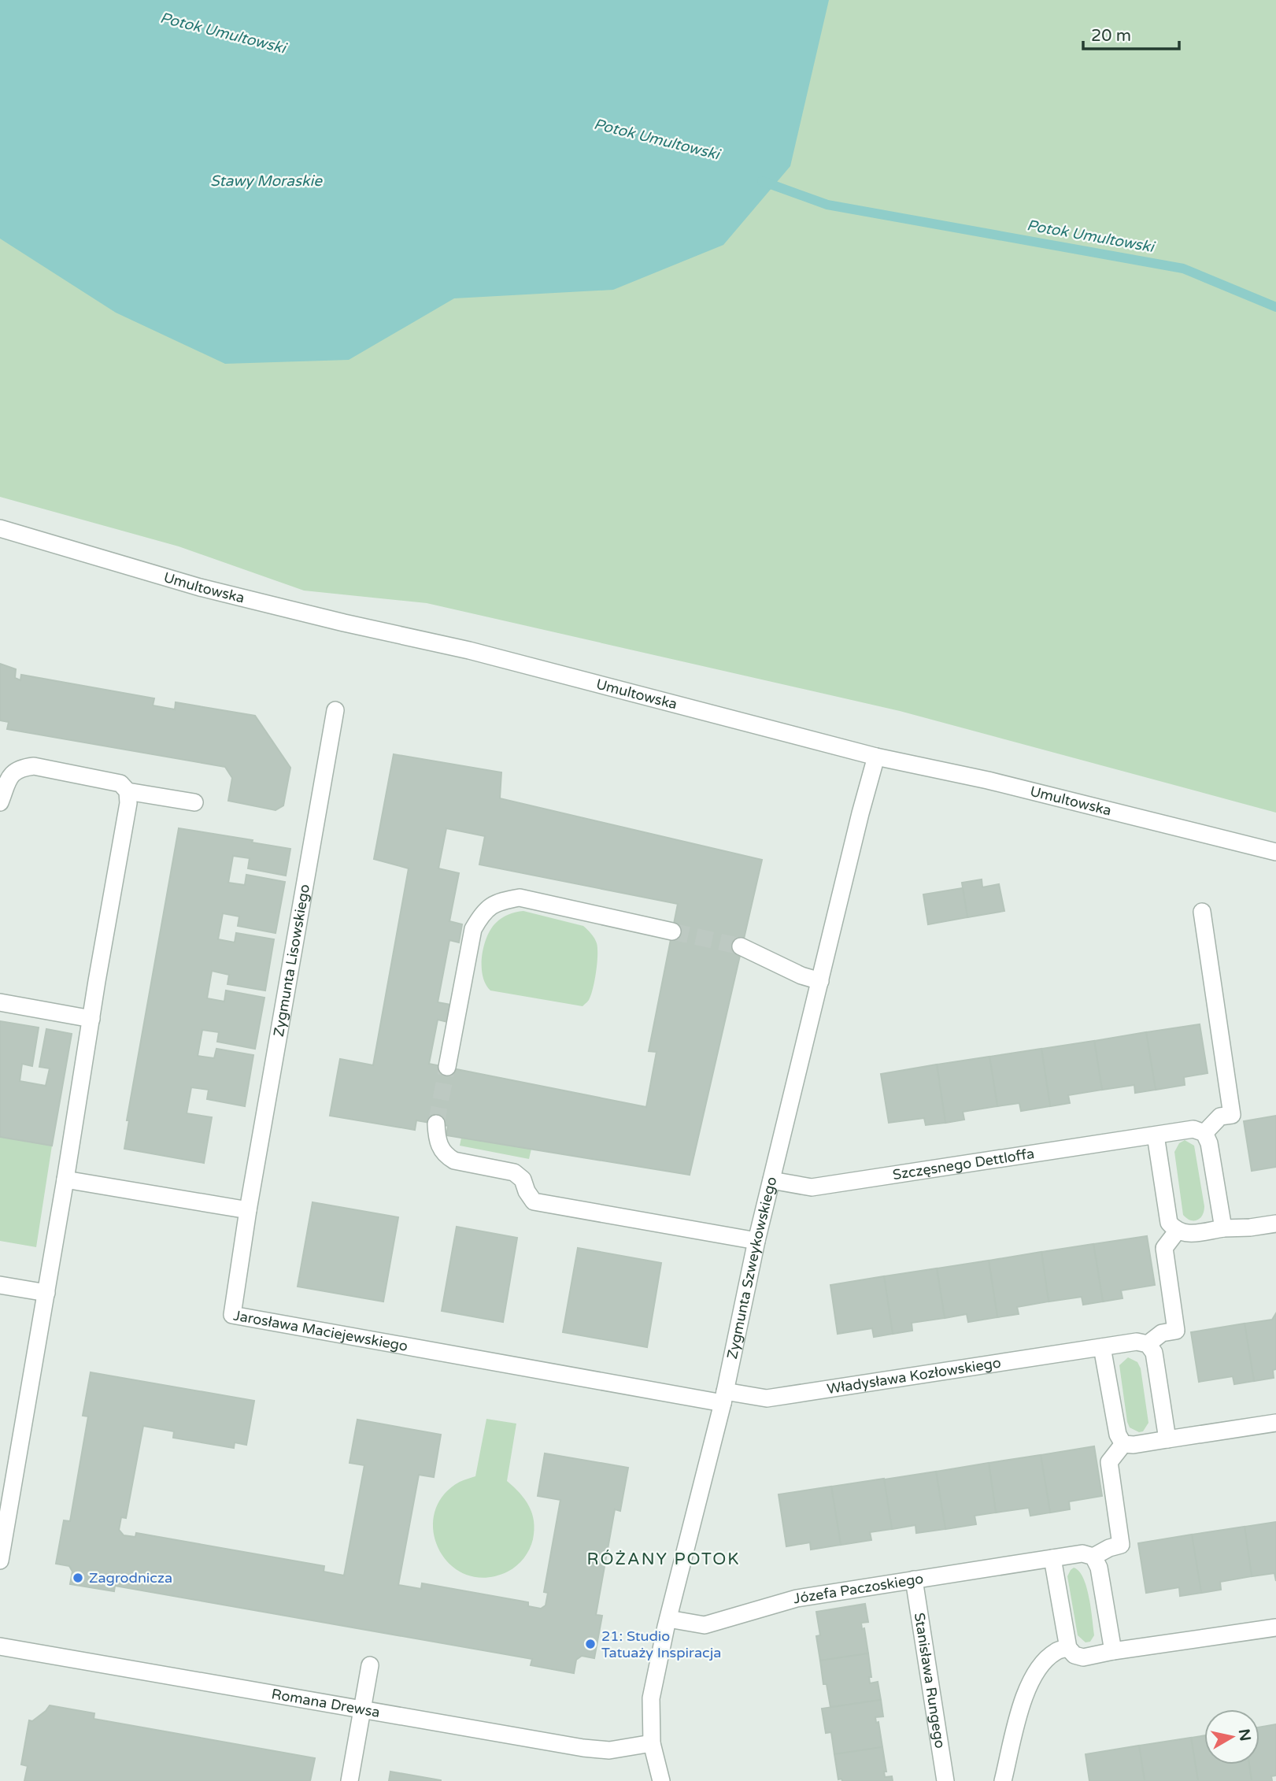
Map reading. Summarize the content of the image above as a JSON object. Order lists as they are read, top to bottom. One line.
{"streets":{"street":["Umultowska","Zygmunta Lisowskiego","Szczęsnego Dettloffa","Zygmunta Szweykowskiego","Jarosława Maciejewskiego","Władysława Kozłowskiego","Józefa Paczoskiego","Stanisława Rungego","Romana Drewsa"]},"crossings":[["Umultowska","Zygmunta Szweykowskiego"],["Zygmunta Lisowskiego","Jarosława Maciejewskiego"],["Szczęsnego Dettloffa","Zygmunta Szweykowskiego"],["Zygmunta Szweykowskiego","Jarosława Maciejewskiego"],["Zygmunta Szweykowskiego","Władysława Kozłowskiego"],["Zygmunta Szweykowskiego","Józefa Paczoskiego"],["Zygmunta Szweykowskiego","Romana Drewsa"],["Jarosława Maciejewskiego","Władysława Kozłowskiego"],["Józefa Paczoskiego","Stanisława Rungego"]],"districts":["RÓŻANY POTOK"],"water":["Potok Umultowski","Stawy Moraskie"],"places":["Zagrodnicza","21: Studio Tatuaży Inspiracja"],"scale_bar":"20 m","north":"right"}
